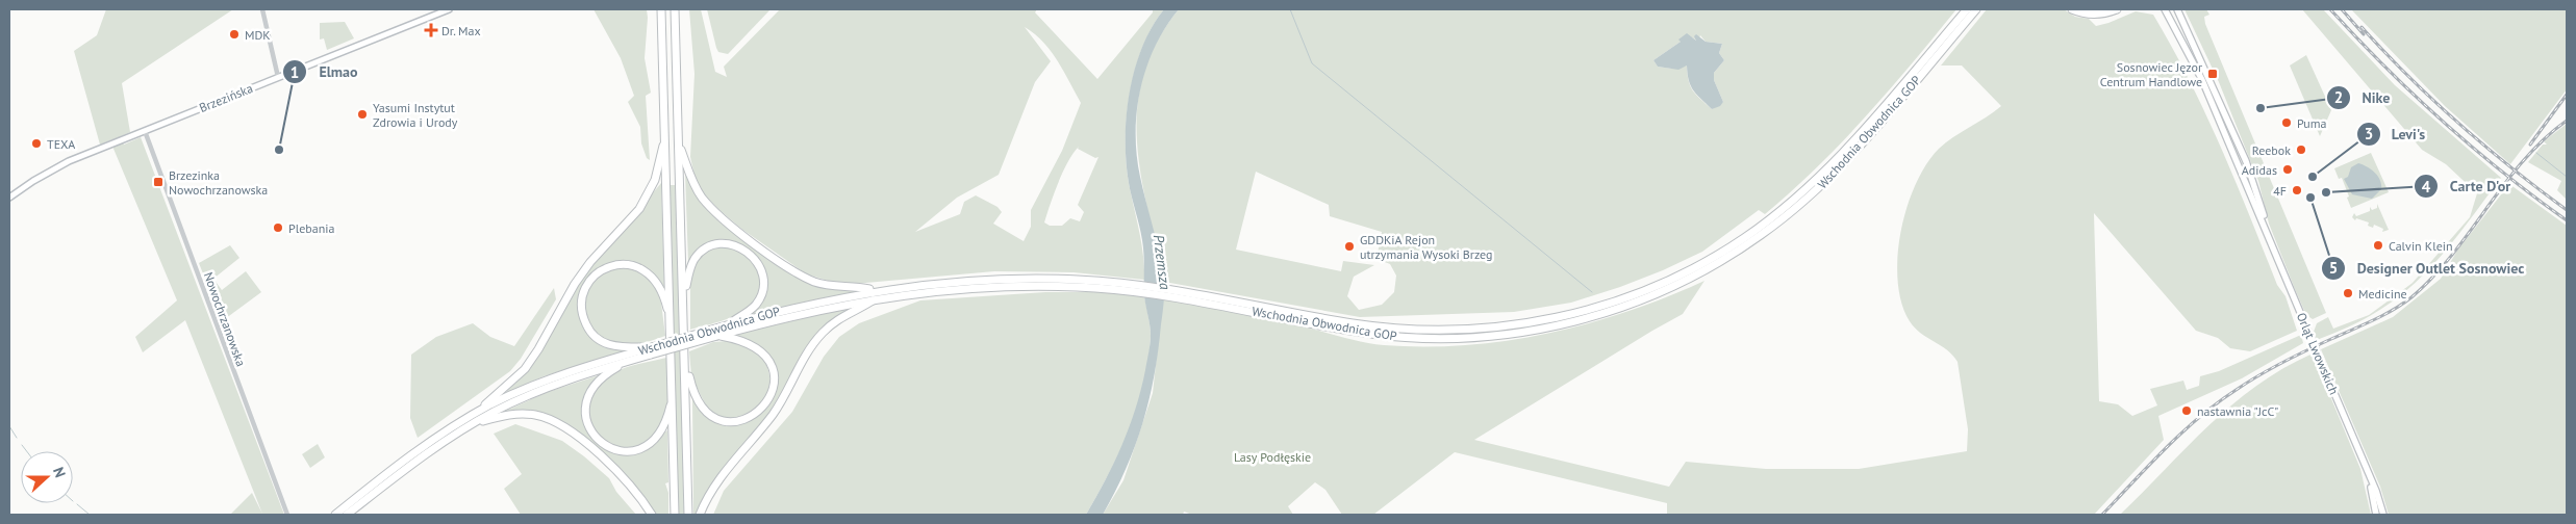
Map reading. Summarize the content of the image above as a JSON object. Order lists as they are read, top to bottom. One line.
{"streets":{"highway":["Wschodnia Obwodnica GOP"],"main road":["Brzezińska","Orląt Lwowskich"],"street":["Nowochrzanowska"]},"crossings":[["Brzezińska","Nowochrzanowska"]],"water":["Przemsza"],"parks":["Lasy Podłęskie"],"places":{"health":["Dr. Max"],"other":["MDK","Nike","Yasumi Instytut Zdrowia i Urody","Puma","TEXA","Elmao","Reebok","Adidas","Levi's","4F","Carte D'or","Designer Outlet Sosnowiec","Plebania","Calvin Klein","GDDKiA Rejon utrzymania Wysoki Brzeg","Medicine","nastawnia \"JcC\""],"transit":["Sosnowiec Jęzor Centrum Handlowe","Brzezinka Nowochrzanowska"]},"north":"right"}
